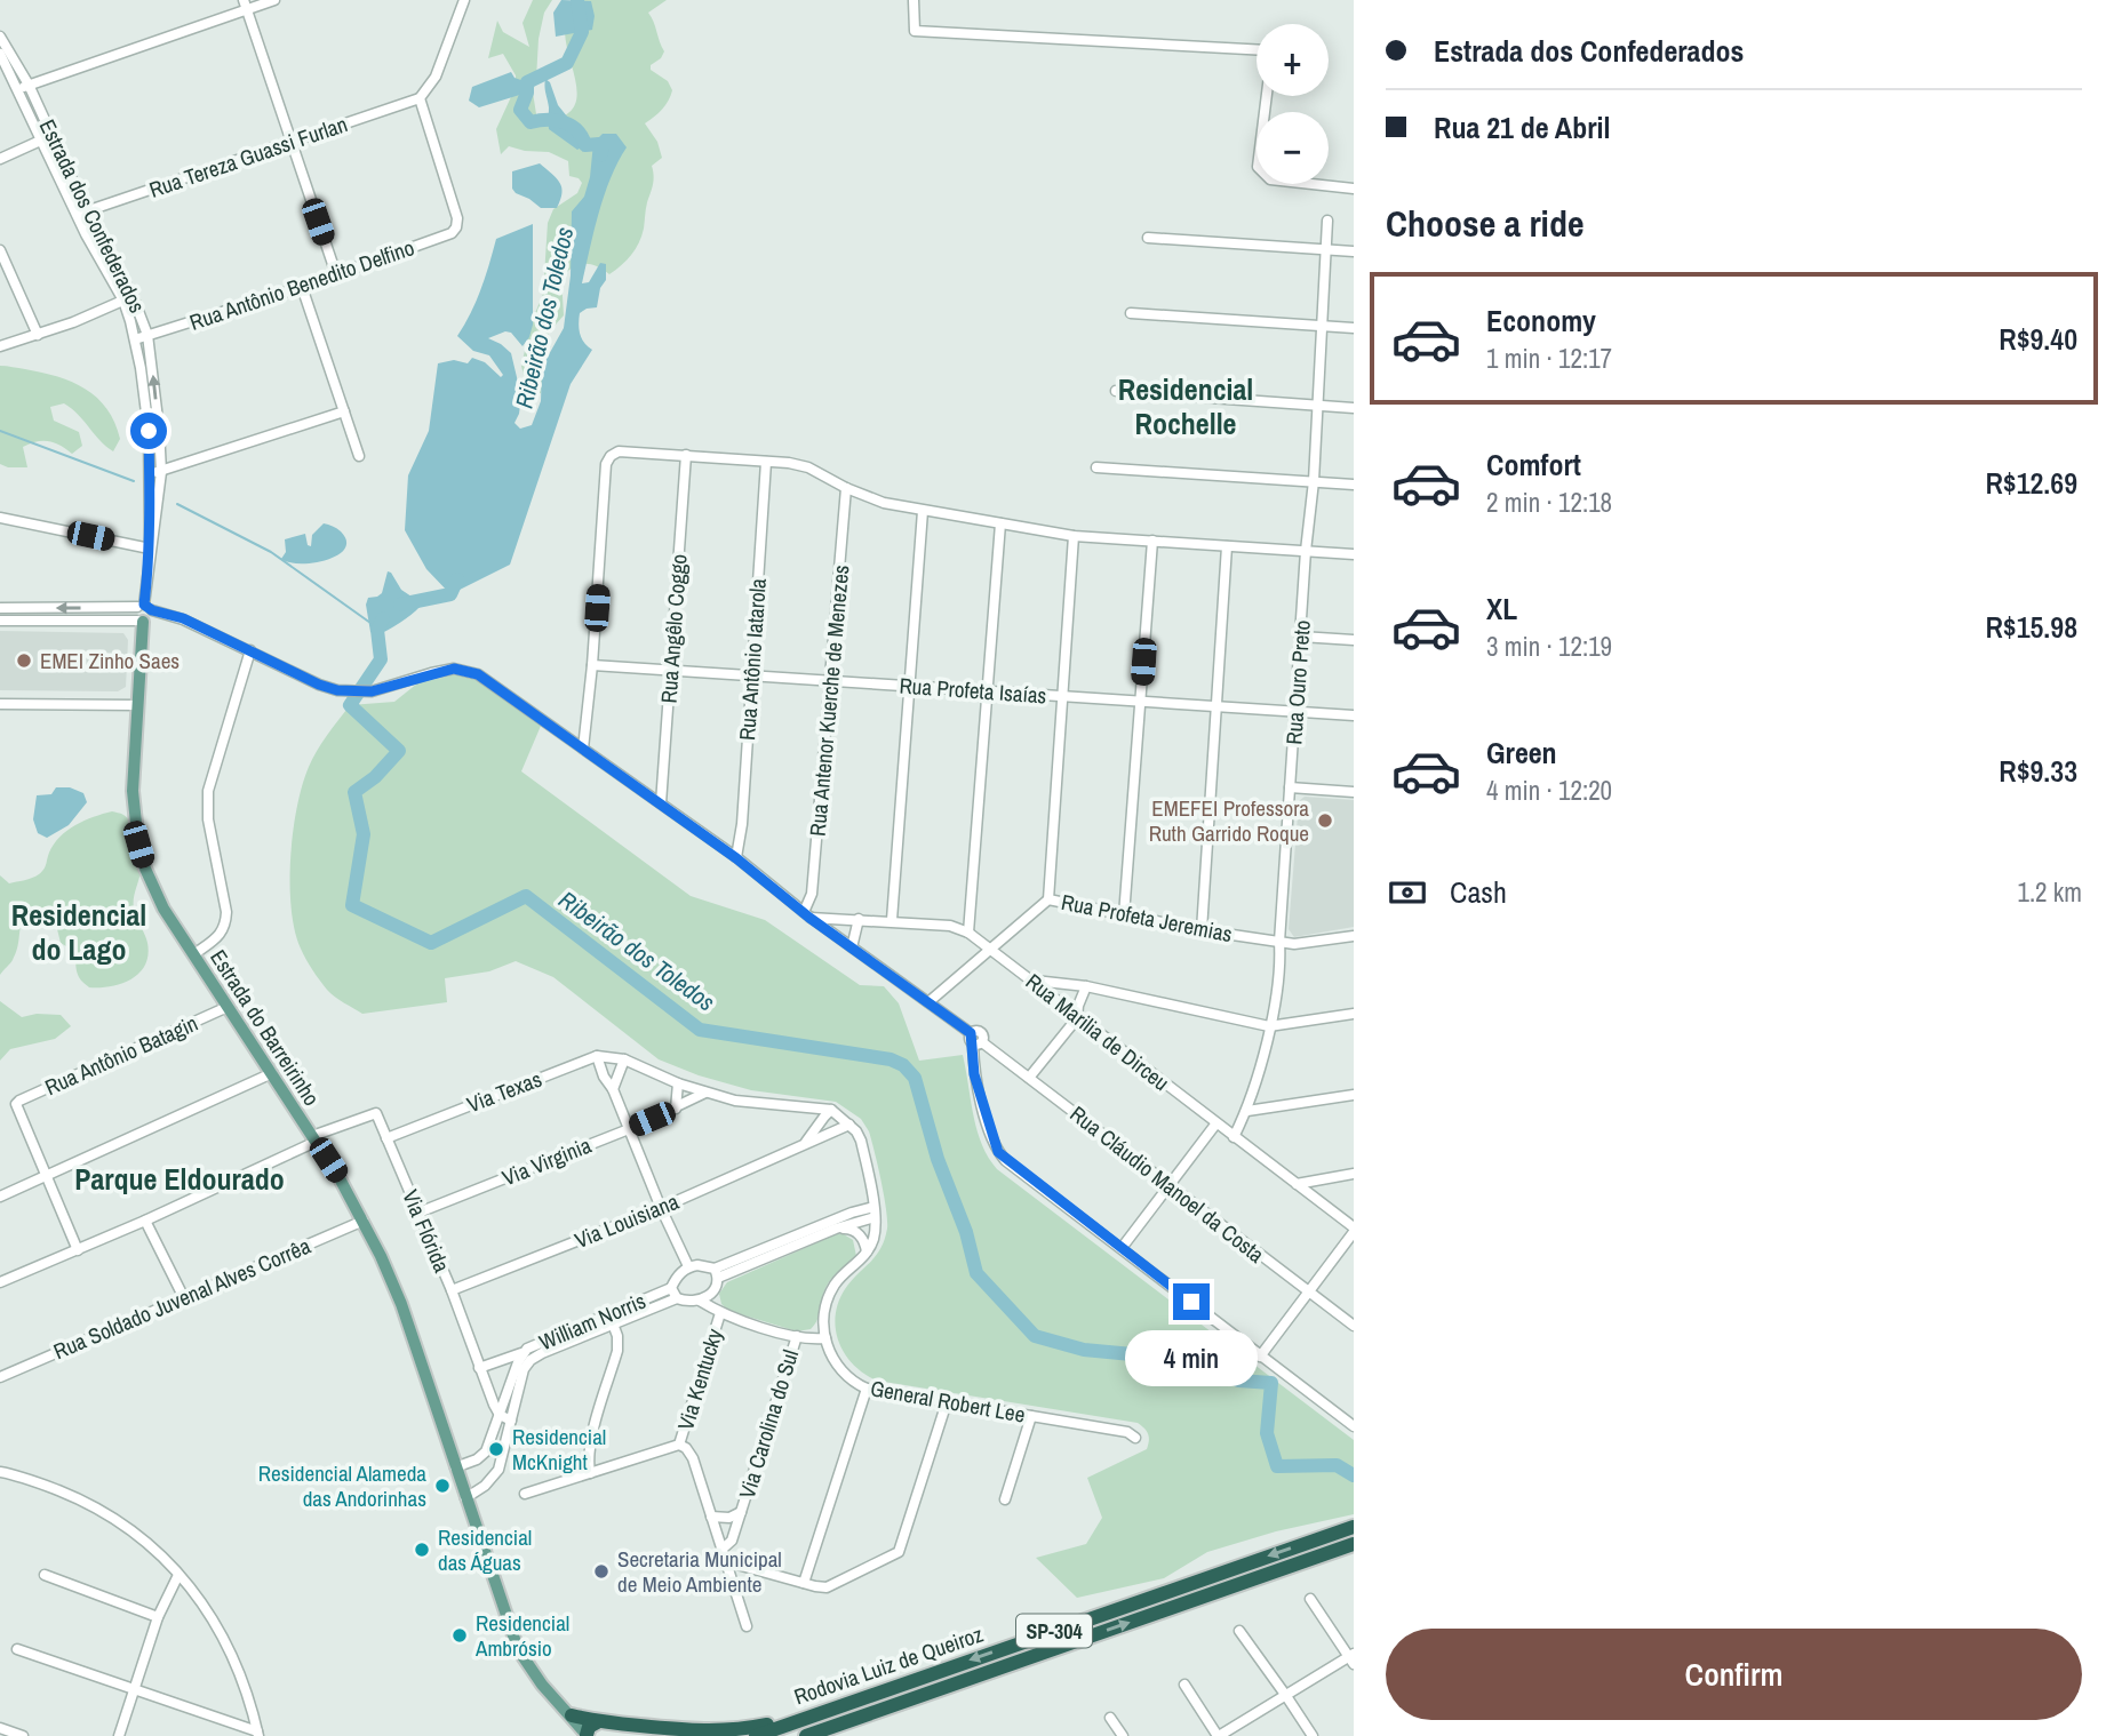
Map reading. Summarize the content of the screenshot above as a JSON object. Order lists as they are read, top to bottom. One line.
{"streets":{"highway":["SP-304","Rodovia Luiz de Queiroz"],"main road":["Estrada do Barreirinho"],"street":["Rua Tereza Guassi Furlan","Estrada dos Confederados","Rua Antônio Benedito Delfino","Rua Angêlo Coggo","Rua Antônio Iatarola","Rua Ouro Preto","Rua Profeta Isaías","Rua Antenor Kuerche de Menezes","Rua Profeta Jeremias","Rua Marilia de Dirceu","Rua Antônio Batagin","Via Texas","Via Virginia","Rua Cláudio Manoel da Costa","Via Louisiana","Via Flórida","Rua Soldado Juvenal Alves Corrêa","William Norris","Via Kentucky","General Robert Lee","Via Carolina do Sul"]},"crossings":[["Rua Tereza Guassi Furlan","Estrada dos Confederados"],["Rua Tereza Guassi Furlan","Rua Antônio Benedito Delfino"],["Estrada dos Confederados","Rua Antônio Benedito Delfino"],["Estrada dos Confederados","Estrada do Barreirinho"],["Estrada dos Confederados","Rua Cláudio Manoel da Costa"],["Rua Angêlo Coggo","Rua Profeta Isaías"],["Rua Angêlo Coggo","Rua Cláudio Manoel da Costa"],["Rua Antônio Iatarola","Rua Profeta Isaías"],["Rua Antônio Iatarola","Rua Cláudio Manoel da Costa"],["Rua Ouro Preto","Rua Profeta Isaías"],["Rua Ouro Preto","Rua Profeta Jeremias"],["Rua Ouro Preto","Rua Marilia de Dirceu"],["Rua Profeta Isaías","Rua Antenor Kuerche de Menezes"],["Rua Antenor Kuerche de Menezes","Rua Marilia de Dirceu"],["Rua Antenor Kuerche de Menezes","Rua Cláudio Manoel da Costa"],["Rua Profeta Jeremias","Rua Marilia de Dirceu"],["Rua Profeta Jeremias","Rua Cláudio Manoel da Costa"],["Estrada do Barreirinho","Rua Antônio Batagin"],["Estrada do Barreirinho","Via Flórida"],["Estrada do Barreirinho","Rua Soldado Juvenal Alves Corrêa"],["Rua Marilia de Dirceu","Rua Cláudio Manoel da Costa"],["Via Texas","Via Flórida"],["Via Virginia","Via Flórida"],["Via Louisiana","Via Flórida"],["Via Flórida","William Norris"]],"districts":["Residencial Rochelle","Residencial do Lago","Parque Eldourado"],"water":["Ribeirão dos Toledos"],"places":["EMEI Zinho Saes","EMEFEI Professora Ruth Garrido Roque","Residencial McKnight","Residencial Alameda das Andorinhas","Residencial das Águas","Secretaria Municipal de Meio Ambiente","Residencial Ambrósio"],"page":{"banner":["Estrada dos Confederados","Rua 21 de Abril"],"map_buttons":["+","−"],"heading":"Choose a ride","list":[{"name":"Economy","note":"1 min · 12:17","value":"R$9.40"},{"name":"Comfort","note":"2 min · 12:18","value":"R$12.69"},{"name":"XL","note":"3 min · 12:19","value":"R$15.98"},{"name":"Green","note":"4 min · 12:20","value":"R$9.33"}],"pay":["Cash","1.2 km"],"bubble":"4 min","buttons":"Confirm"}}
